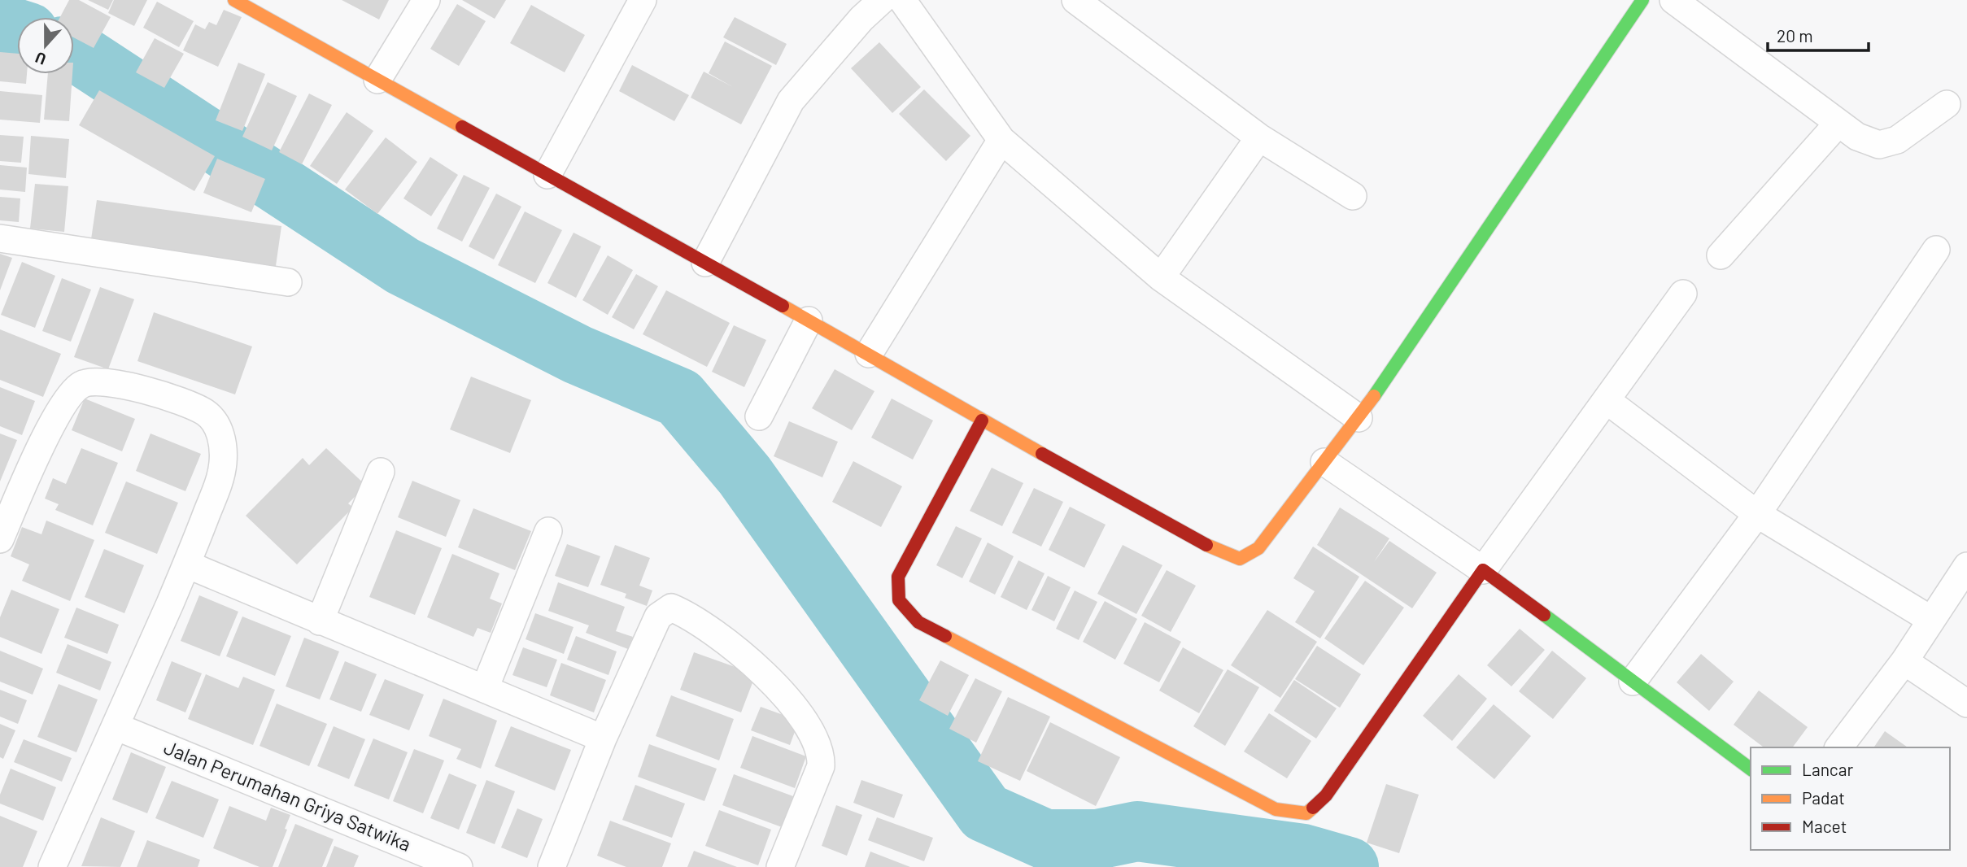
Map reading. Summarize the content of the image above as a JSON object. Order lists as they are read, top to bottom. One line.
{"streets":{"street":["Jalan Perumahan Griya Satwika"]},"legend":["Lancar","Padat","Macet"],"scale_bar":"20 m","north":"bottom"}
